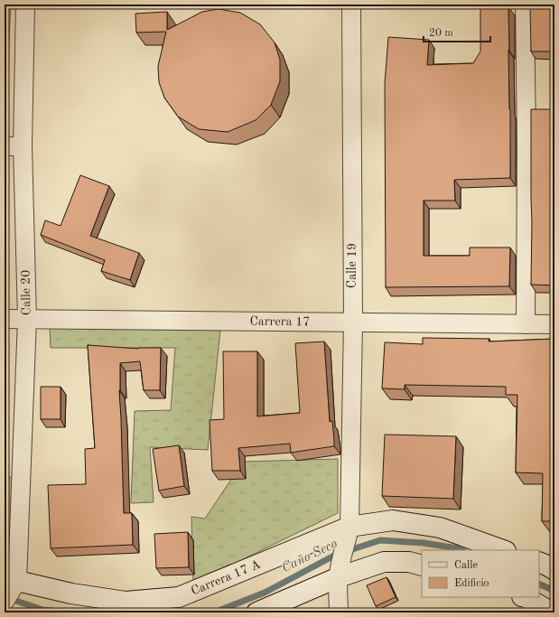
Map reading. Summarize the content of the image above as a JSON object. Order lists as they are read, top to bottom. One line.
{"streets":{"street":["Calle 19","Calle 20","Carrera 17","Carrera 17 A"]},"crossings":[["Calle 19","Carrera 17"],["Calle 19","Carrera 17 A"],["Calle 20","Carrera 17"],["Calle 20","Carrera 17 A"]],"water":["Caño Seco"],"legend":["Calle","Edificio"],"scale_bar":"20 m"}
